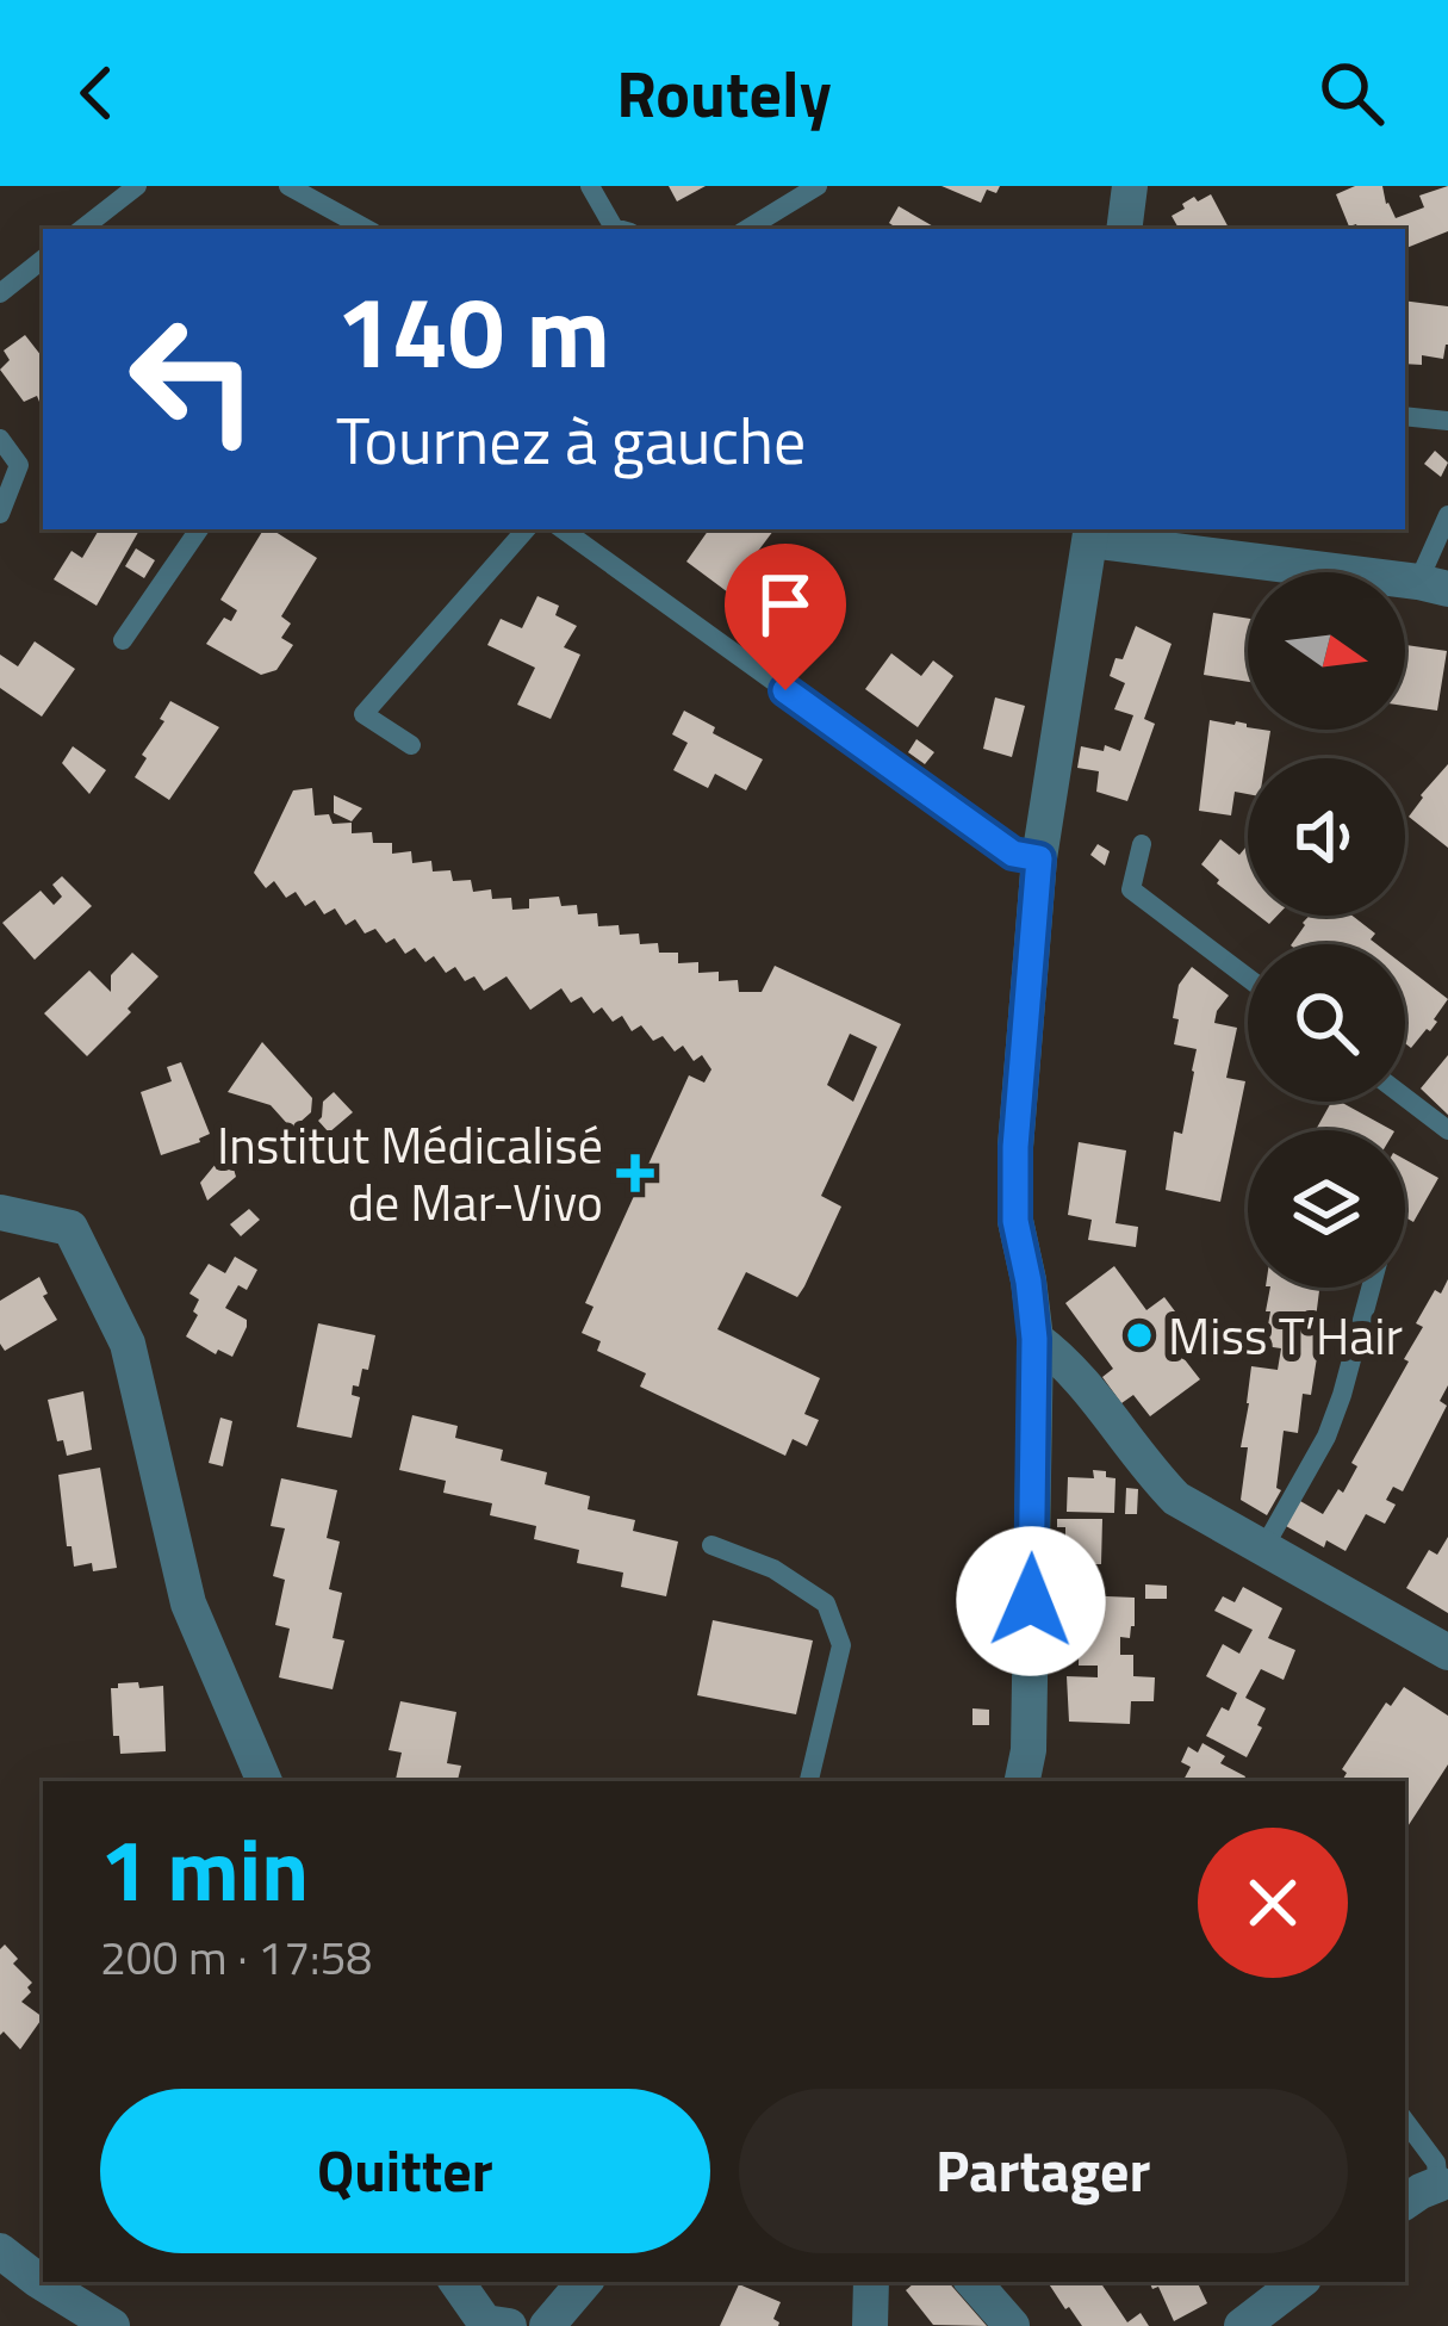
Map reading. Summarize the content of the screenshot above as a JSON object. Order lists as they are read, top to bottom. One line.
{"places":{"health":["Institut Médicalisé de Mar-Vivo"],"other":["Miss T’Hair"]},"north":"right","page":{"header":"Routely","turn":["140 m","Tournez à gauche"],"heading":["1 min","200 m · 17:58"],"buttons":["Quitter","Partager"]}}
